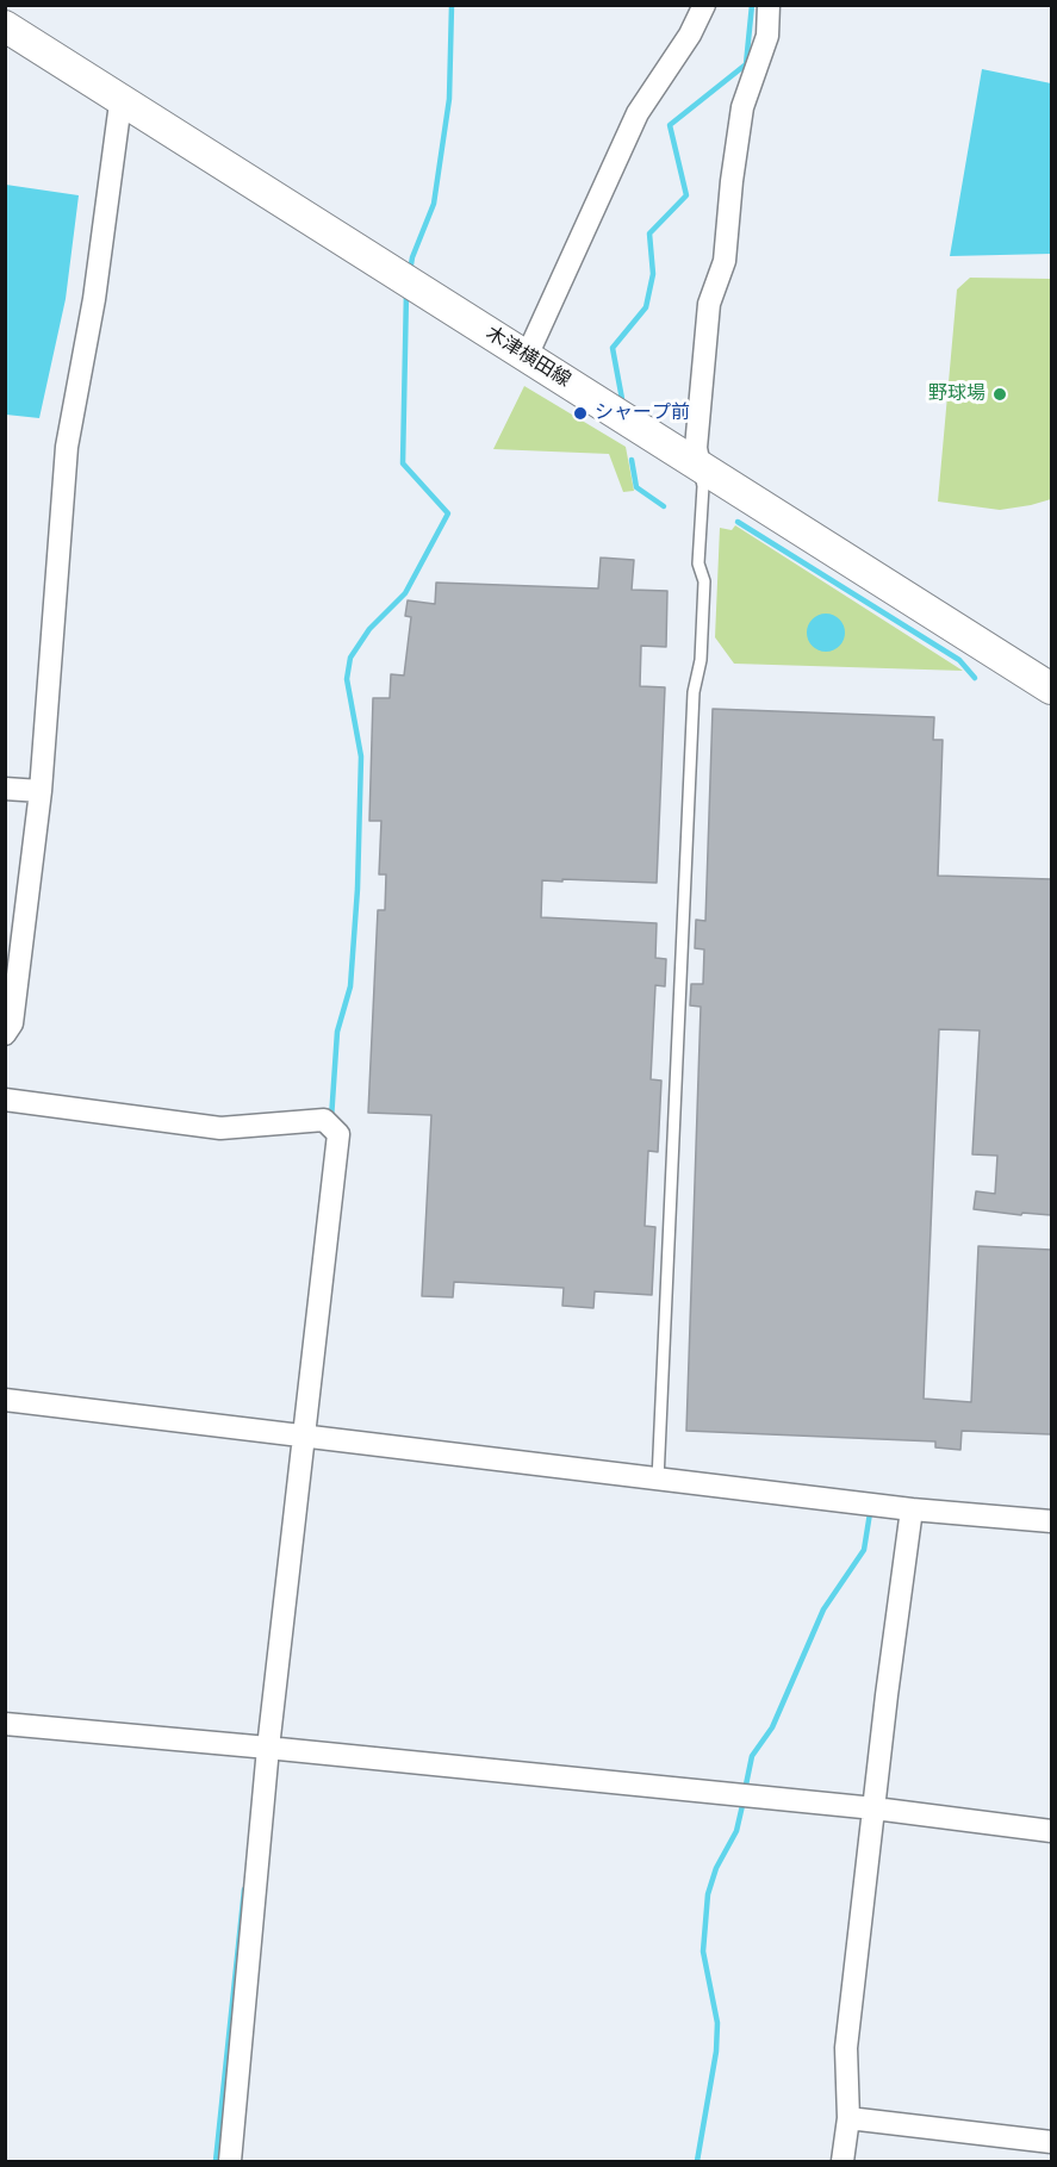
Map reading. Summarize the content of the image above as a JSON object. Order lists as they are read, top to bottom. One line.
{"streets":{"main road":["木津横田線"]},"places":["野球場","シャープ前"]}
